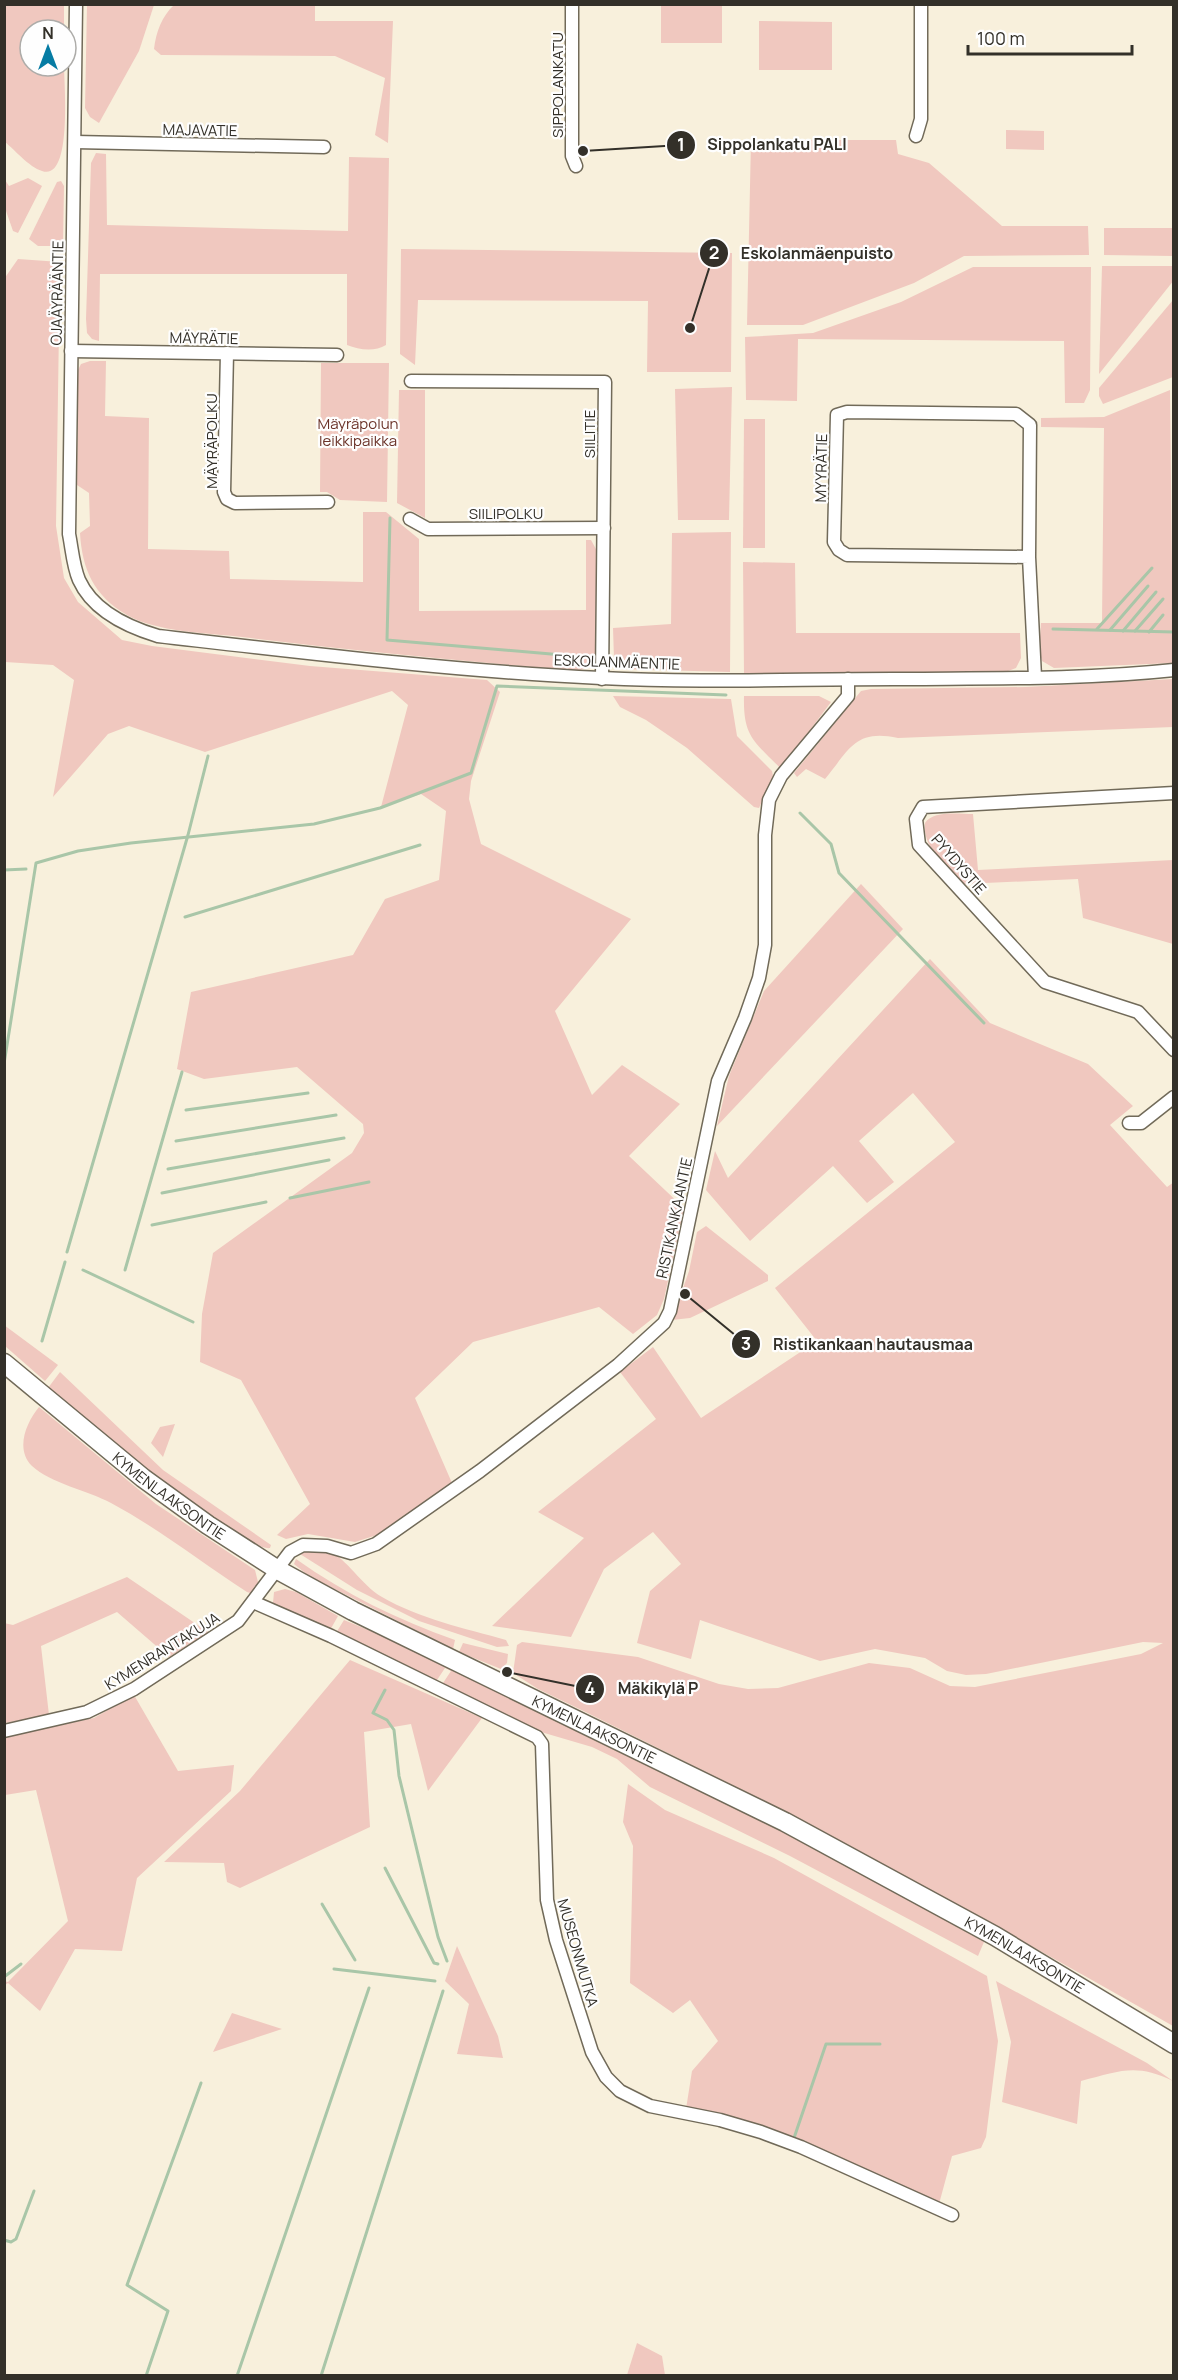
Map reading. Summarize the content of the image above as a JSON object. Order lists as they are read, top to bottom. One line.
{"streets":{"main road":["KYMENLAAKSONTIE"],"street":["SIPPOLANKATU","MAJAVATIE","OJAÄYRÄÄNTIE","MÄYRÄTIE","SIILITIE","MÄYRÄPOLKU","MYYRÄTIE","SIILIPOLKU","ESKOLANMÄENTIE","PYYDYSTIE","RISTIKANKAANTIE","KYMENRANTAKUJA","MUSEONMUTKA"]},"crossings":[["MAJAVATIE","OJAÄYRÄÄNTIE"],["OJAÄYRÄÄNTIE","MÄYRÄTIE"],["OJAÄYRÄÄNTIE","ESKOLANMÄENTIE"],["MÄYRÄTIE","MÄYRÄPOLKU"],["SIILITIE","SIILIPOLKU"],["SIILITIE","ESKOLANMÄENTIE"],["MYYRÄTIE","ESKOLANMÄENTIE"],["ESKOLANMÄENTIE","RISTIKANKAANTIE"],["RISTIKANKAANTIE","KYMENLAAKSONTIE"],["RISTIKANKAANTIE","KYMENRANTAKUJA"],["KYMENLAAKSONTIE","KYMENRANTAKUJA"],["KYMENRANTAKUJA","MUSEONMUTKA"]],"parks":["Mäyräpolun leikkipaikka"],"places":["Sippolankatu PALI","Eskolanmäenpuisto","Ristikankaan hautausmaa","Mäkikylä P"],"scale_bar":"100 m","north":"top"}
